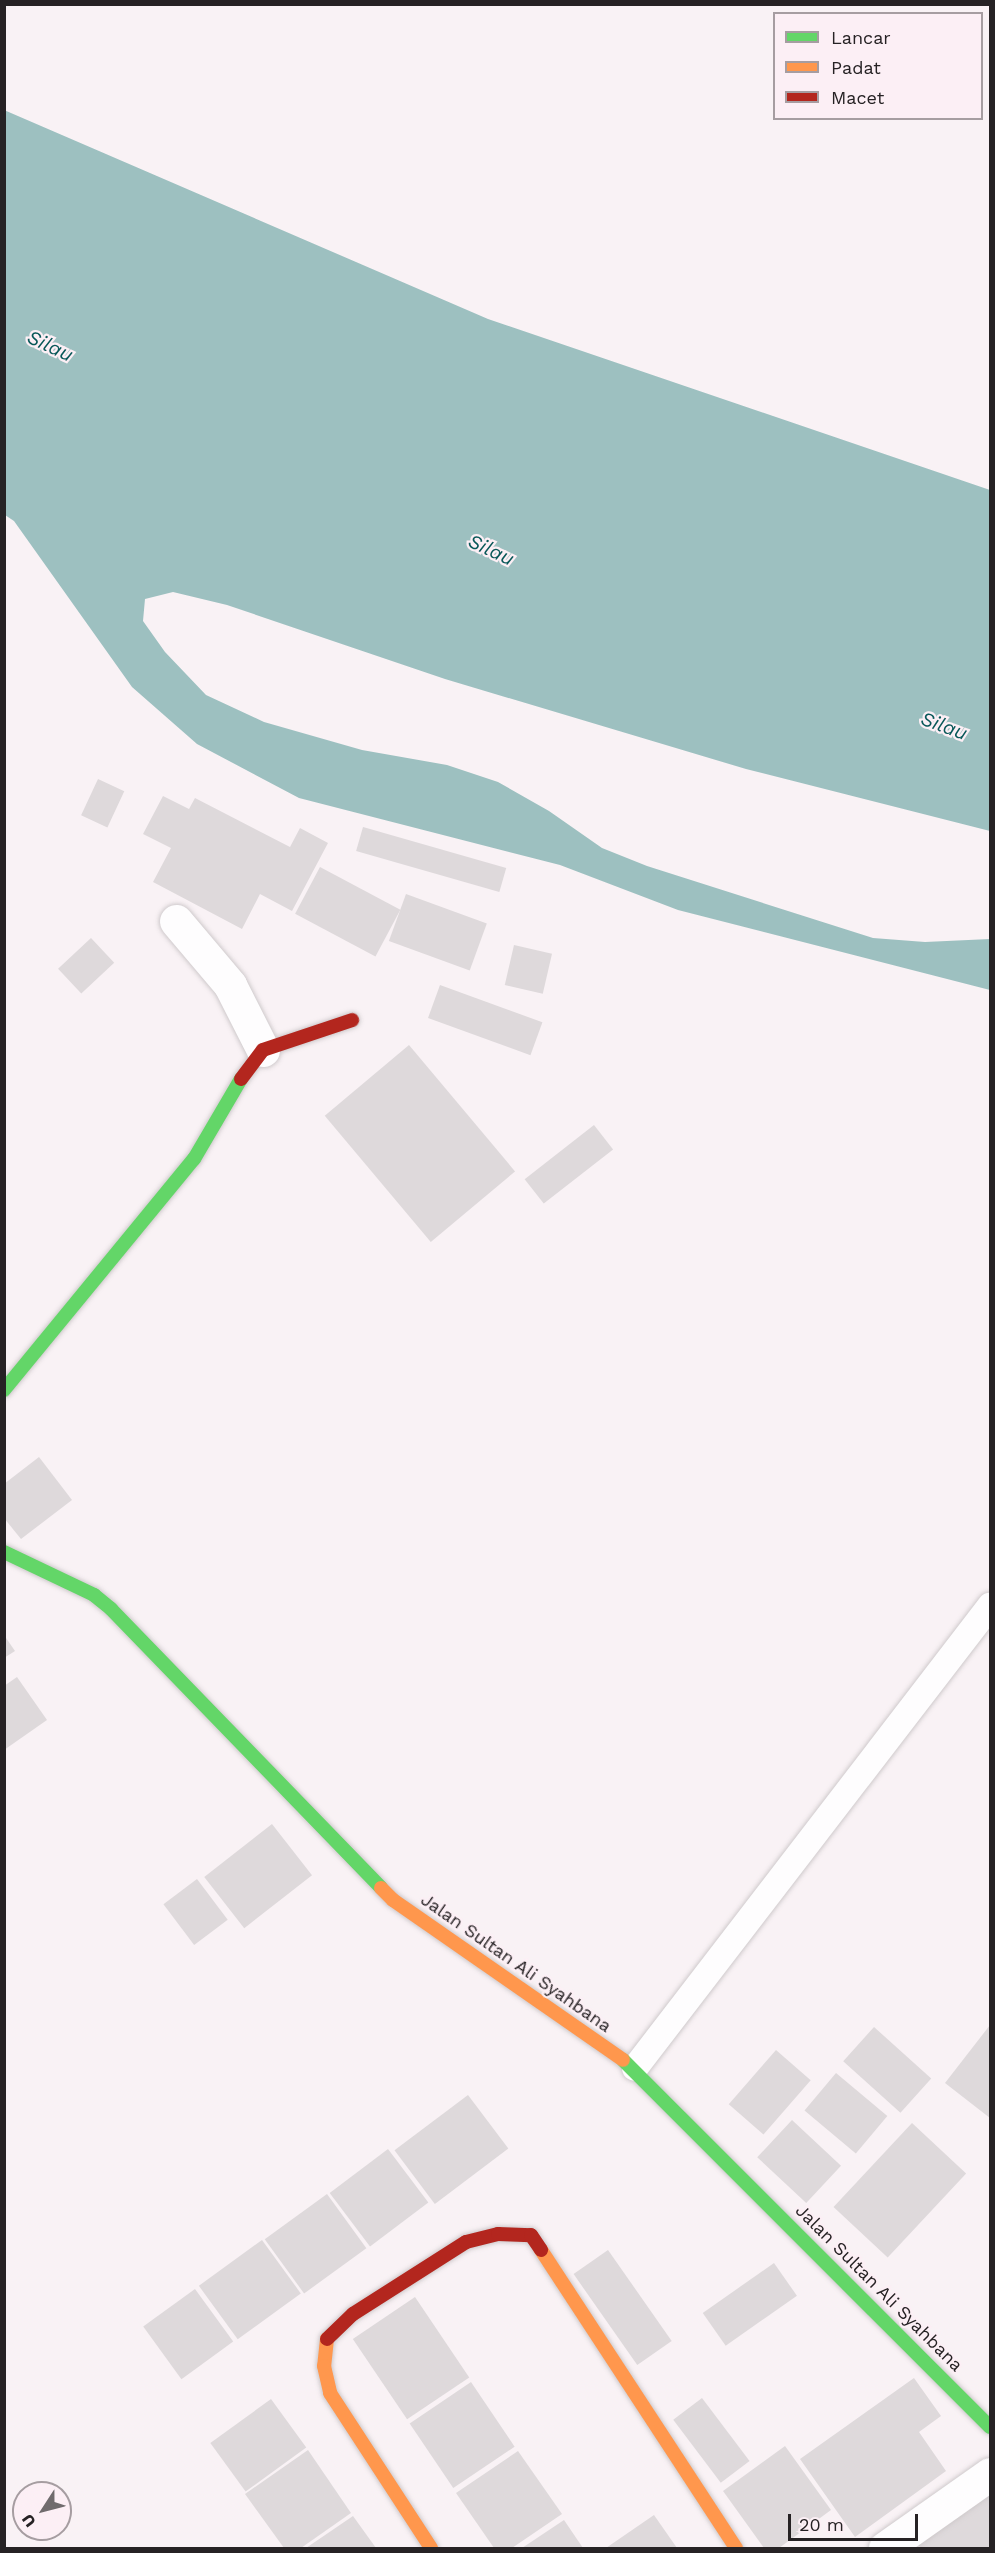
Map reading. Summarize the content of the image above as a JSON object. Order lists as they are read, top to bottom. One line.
{"streets":{"street":["Jalan Sultan Ali Syahbana"]},"water":["Silau"],"legend":["Lancar","Padat","Macet"],"scale_bar":"20 m","north":"bottom left"}
